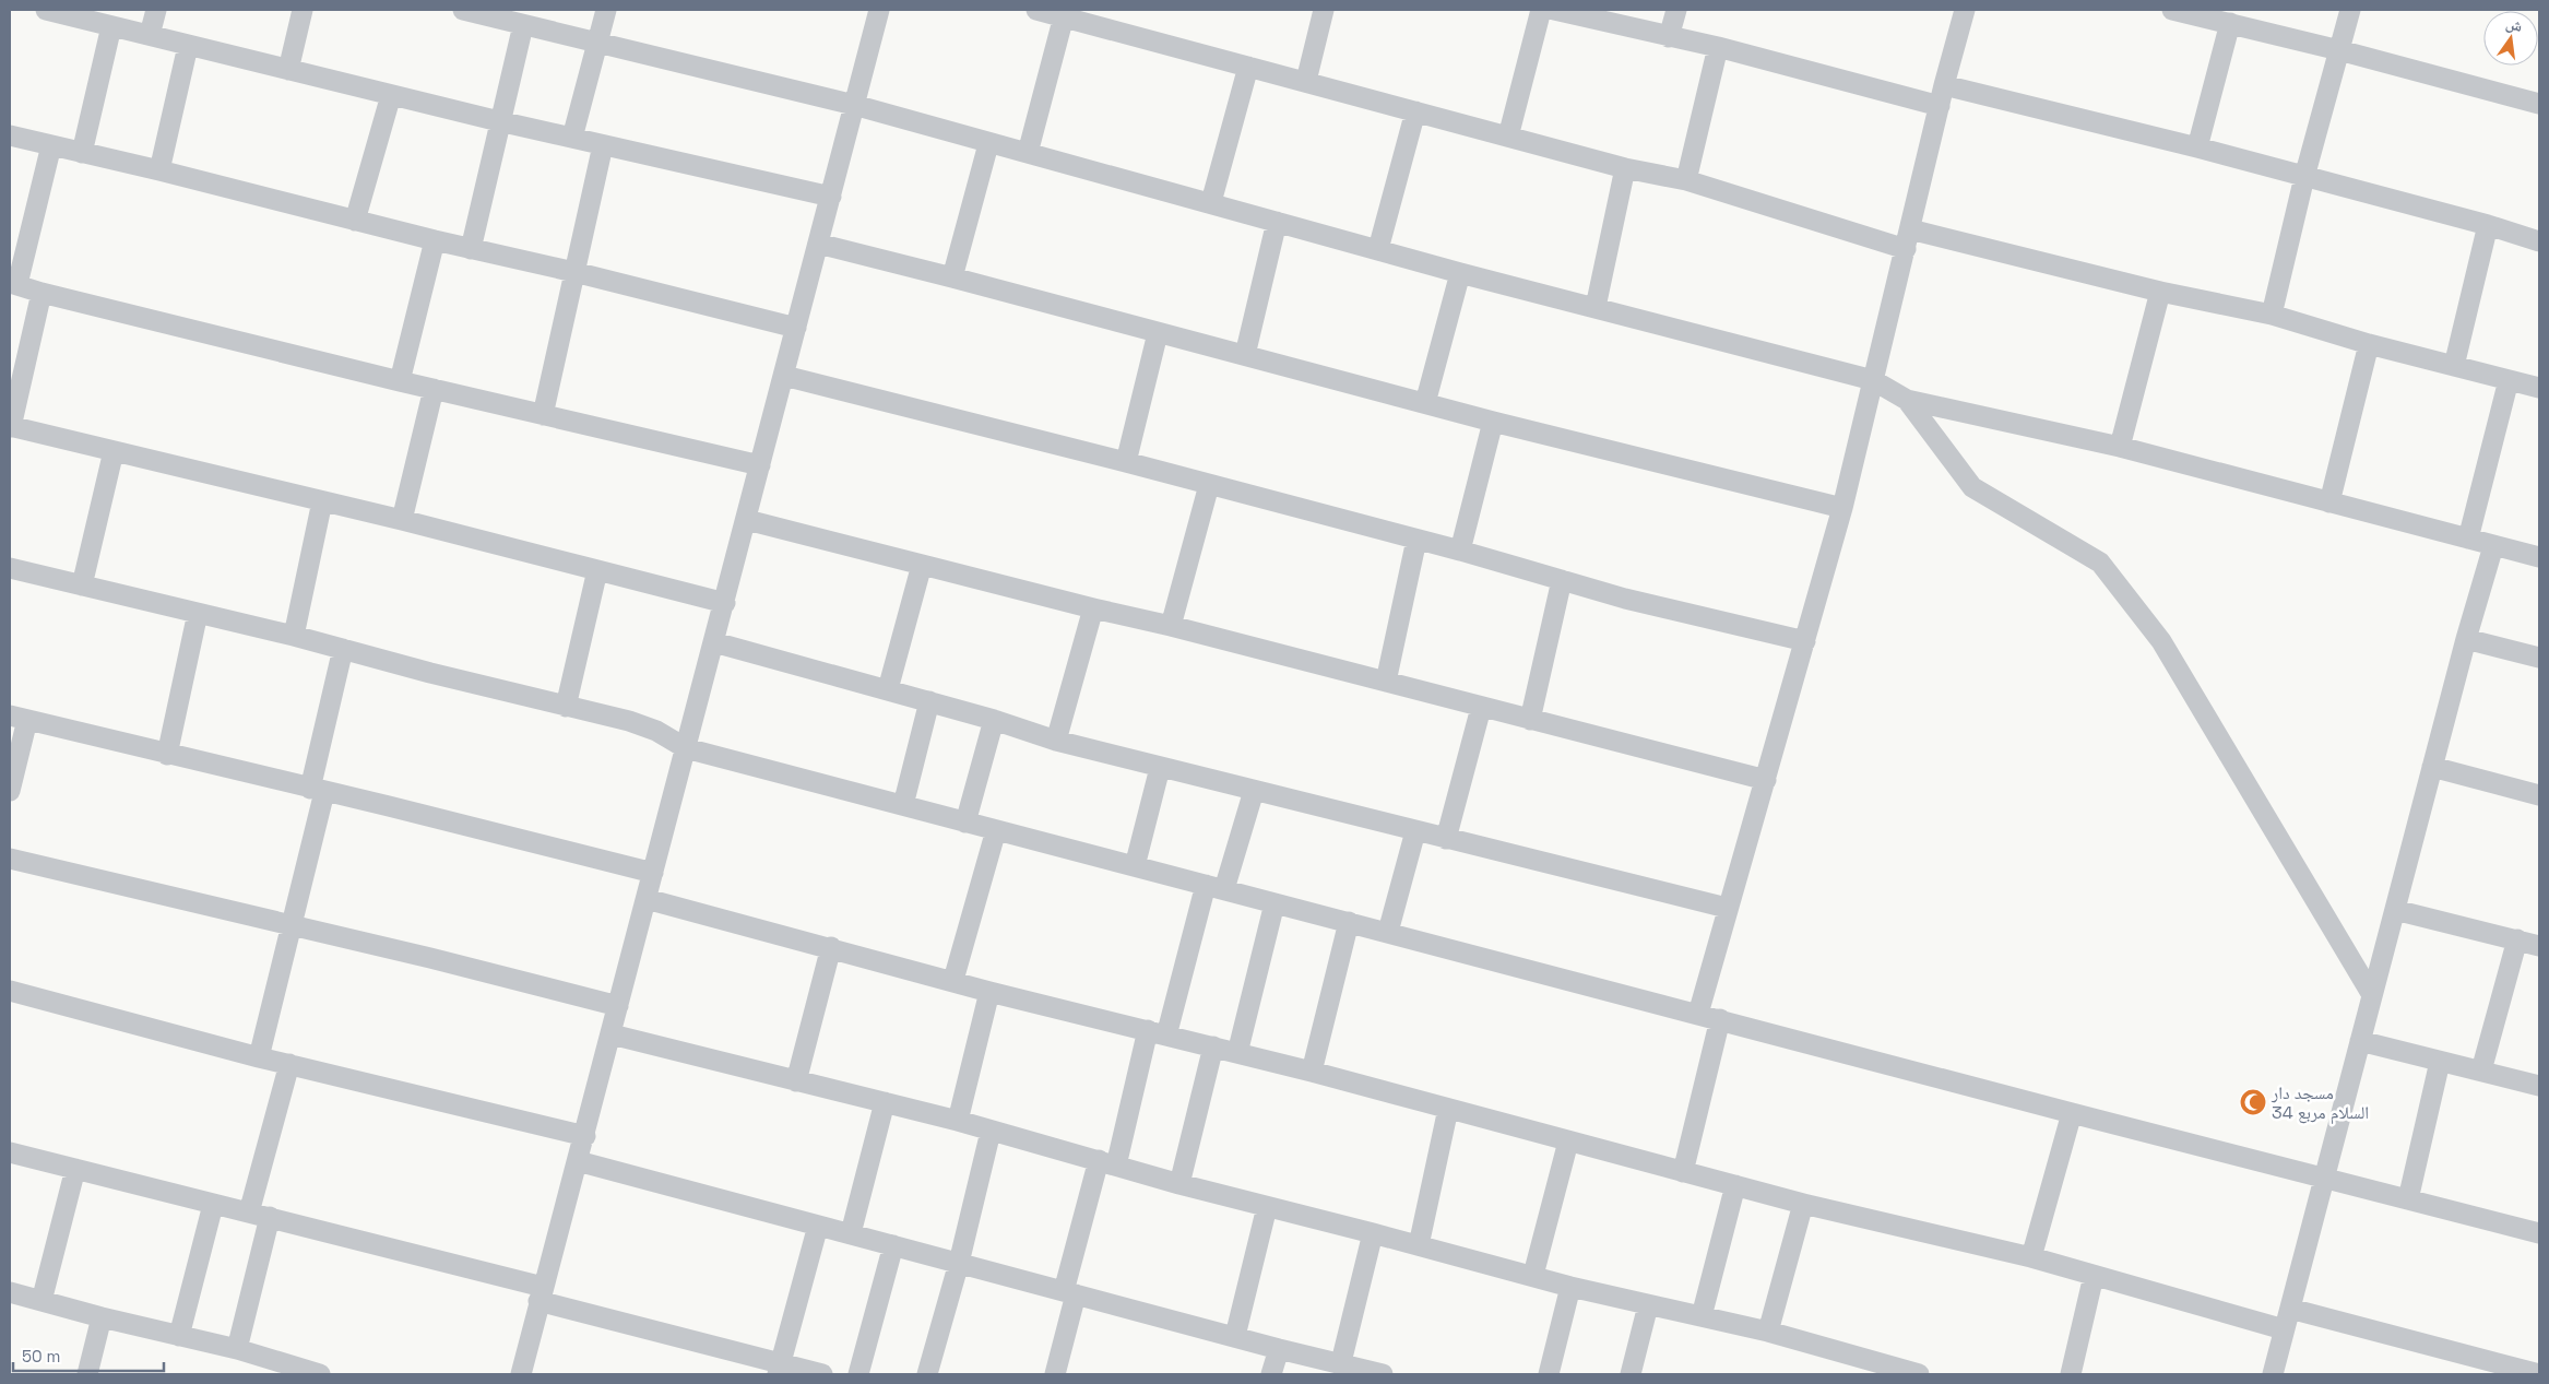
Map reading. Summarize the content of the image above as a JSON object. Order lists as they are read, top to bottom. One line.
{"places":{"mosque":["مسجد دار السلام مربع 34"]},"scale_bar":"50 m","north":"top"}
